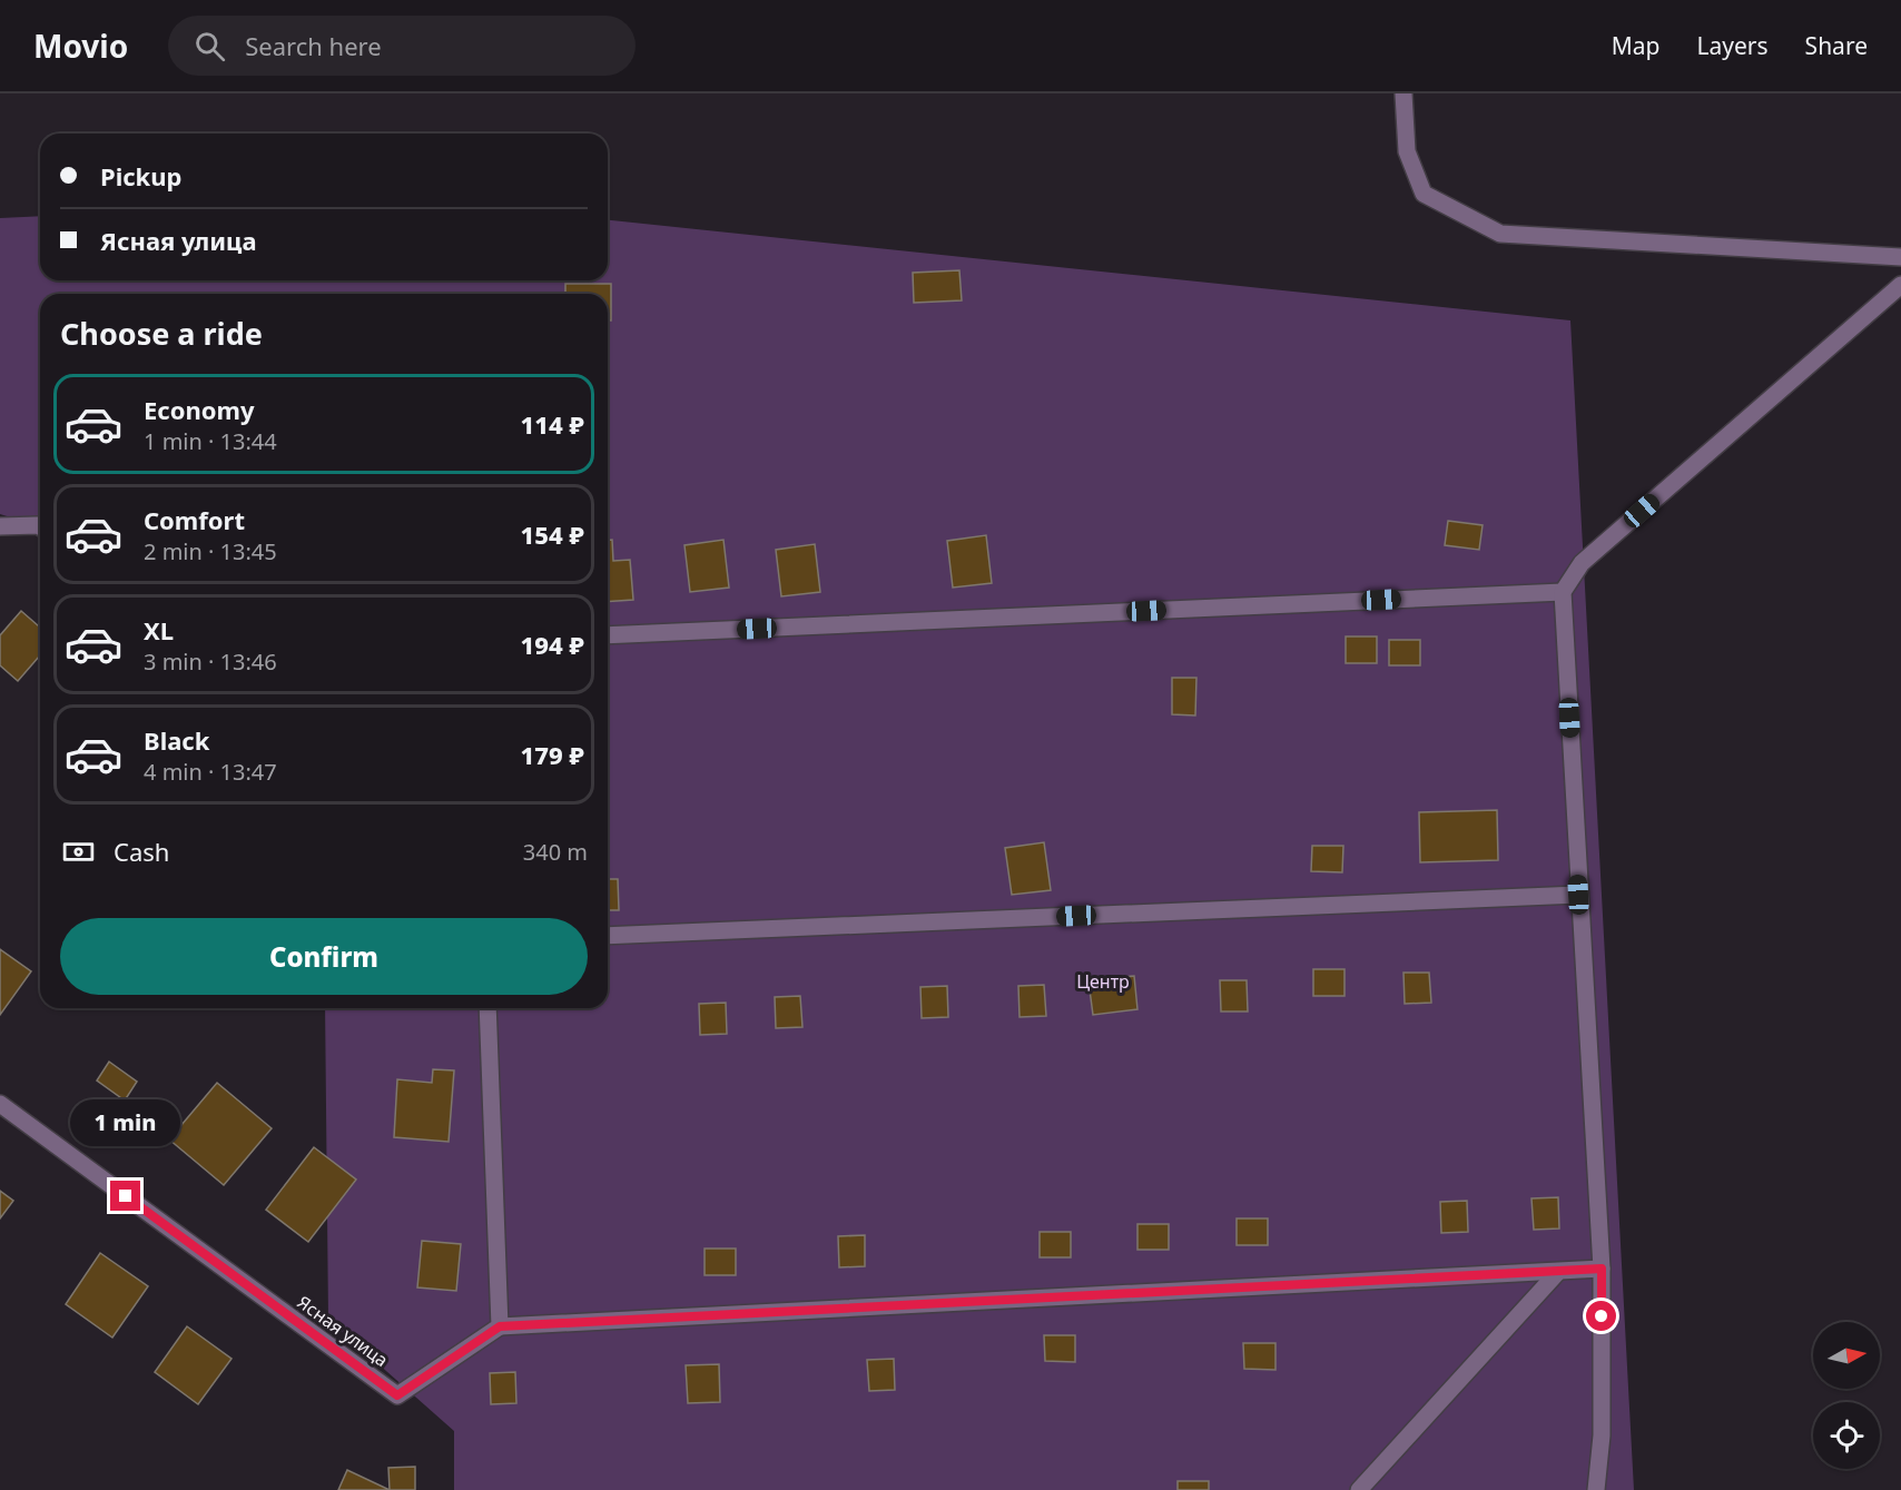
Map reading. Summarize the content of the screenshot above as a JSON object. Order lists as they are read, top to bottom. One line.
{"streets":{"street":["Ясная улица"]},"parks":["Центр"],"north":"right","page":{"header":"Movio","search":"Search here","nav":["Map","Layers","Share"],"banner":["Pickup","Ясная улица"],"heading":"Choose a ride","list":[{"name":"Economy","note":"1 min · 13:44","value":"114 ₽"},{"name":"Comfort","note":"2 min · 13:45","value":"154 ₽"},{"name":"XL","note":"3 min · 13:46","value":"194 ₽"},{"name":"Black","note":"4 min · 13:47","value":"179 ₽"}],"pay":["Cash","340 m"],"buttons":"Confirm","bubble":"1 min"}}
